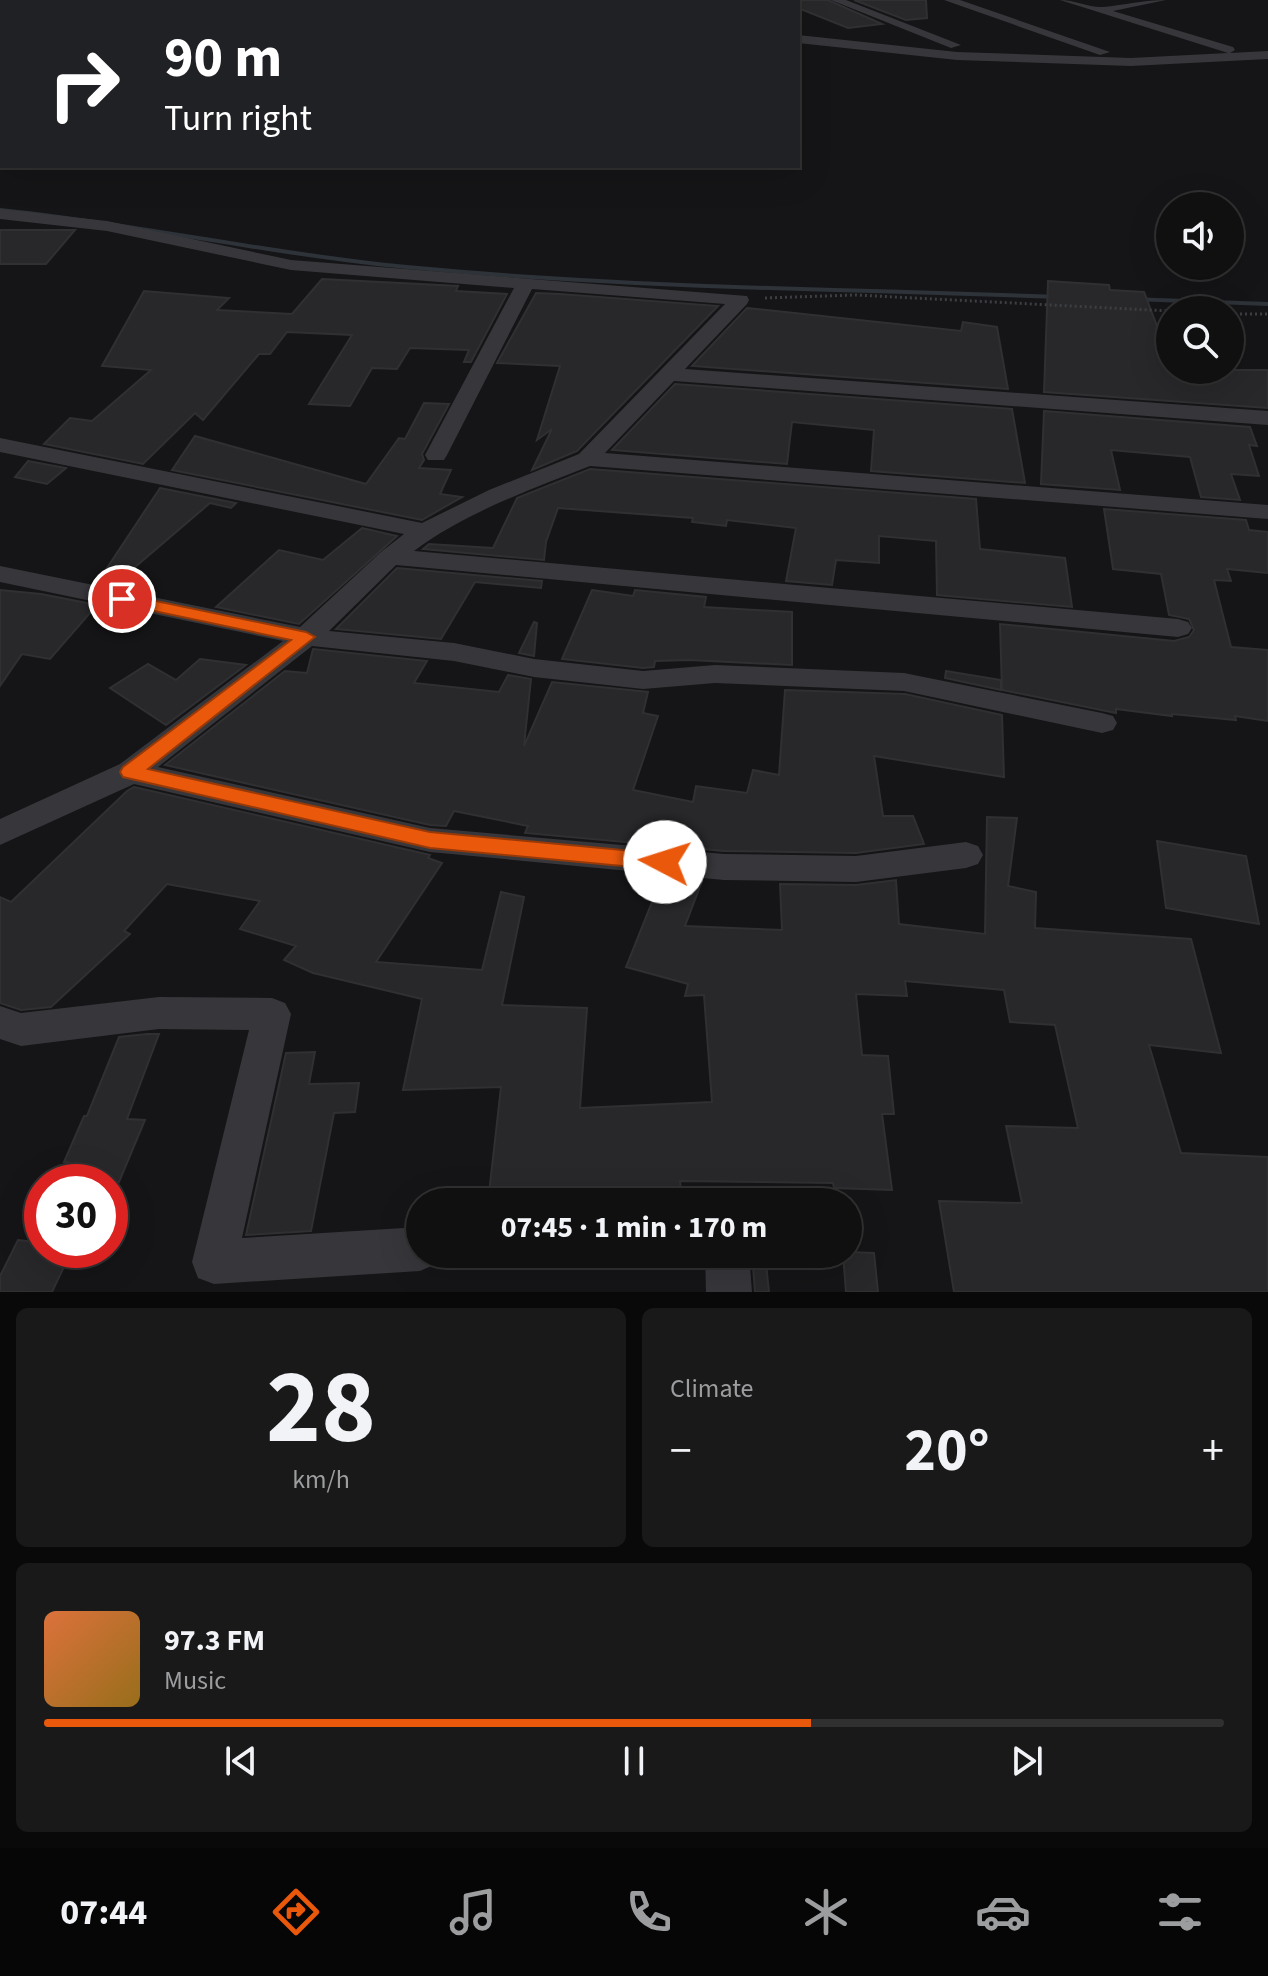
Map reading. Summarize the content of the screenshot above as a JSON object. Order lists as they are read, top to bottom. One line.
{"page":{"turn":["90 m","Turn right"],"limit":"30","trip":"07:45 · 1 min · 170 m","tile":[["28","km/h"],"Climate"],"heat":["−","20°","+"],"song":["97.3 FM","Music"],"tabs":"07:44"}}
